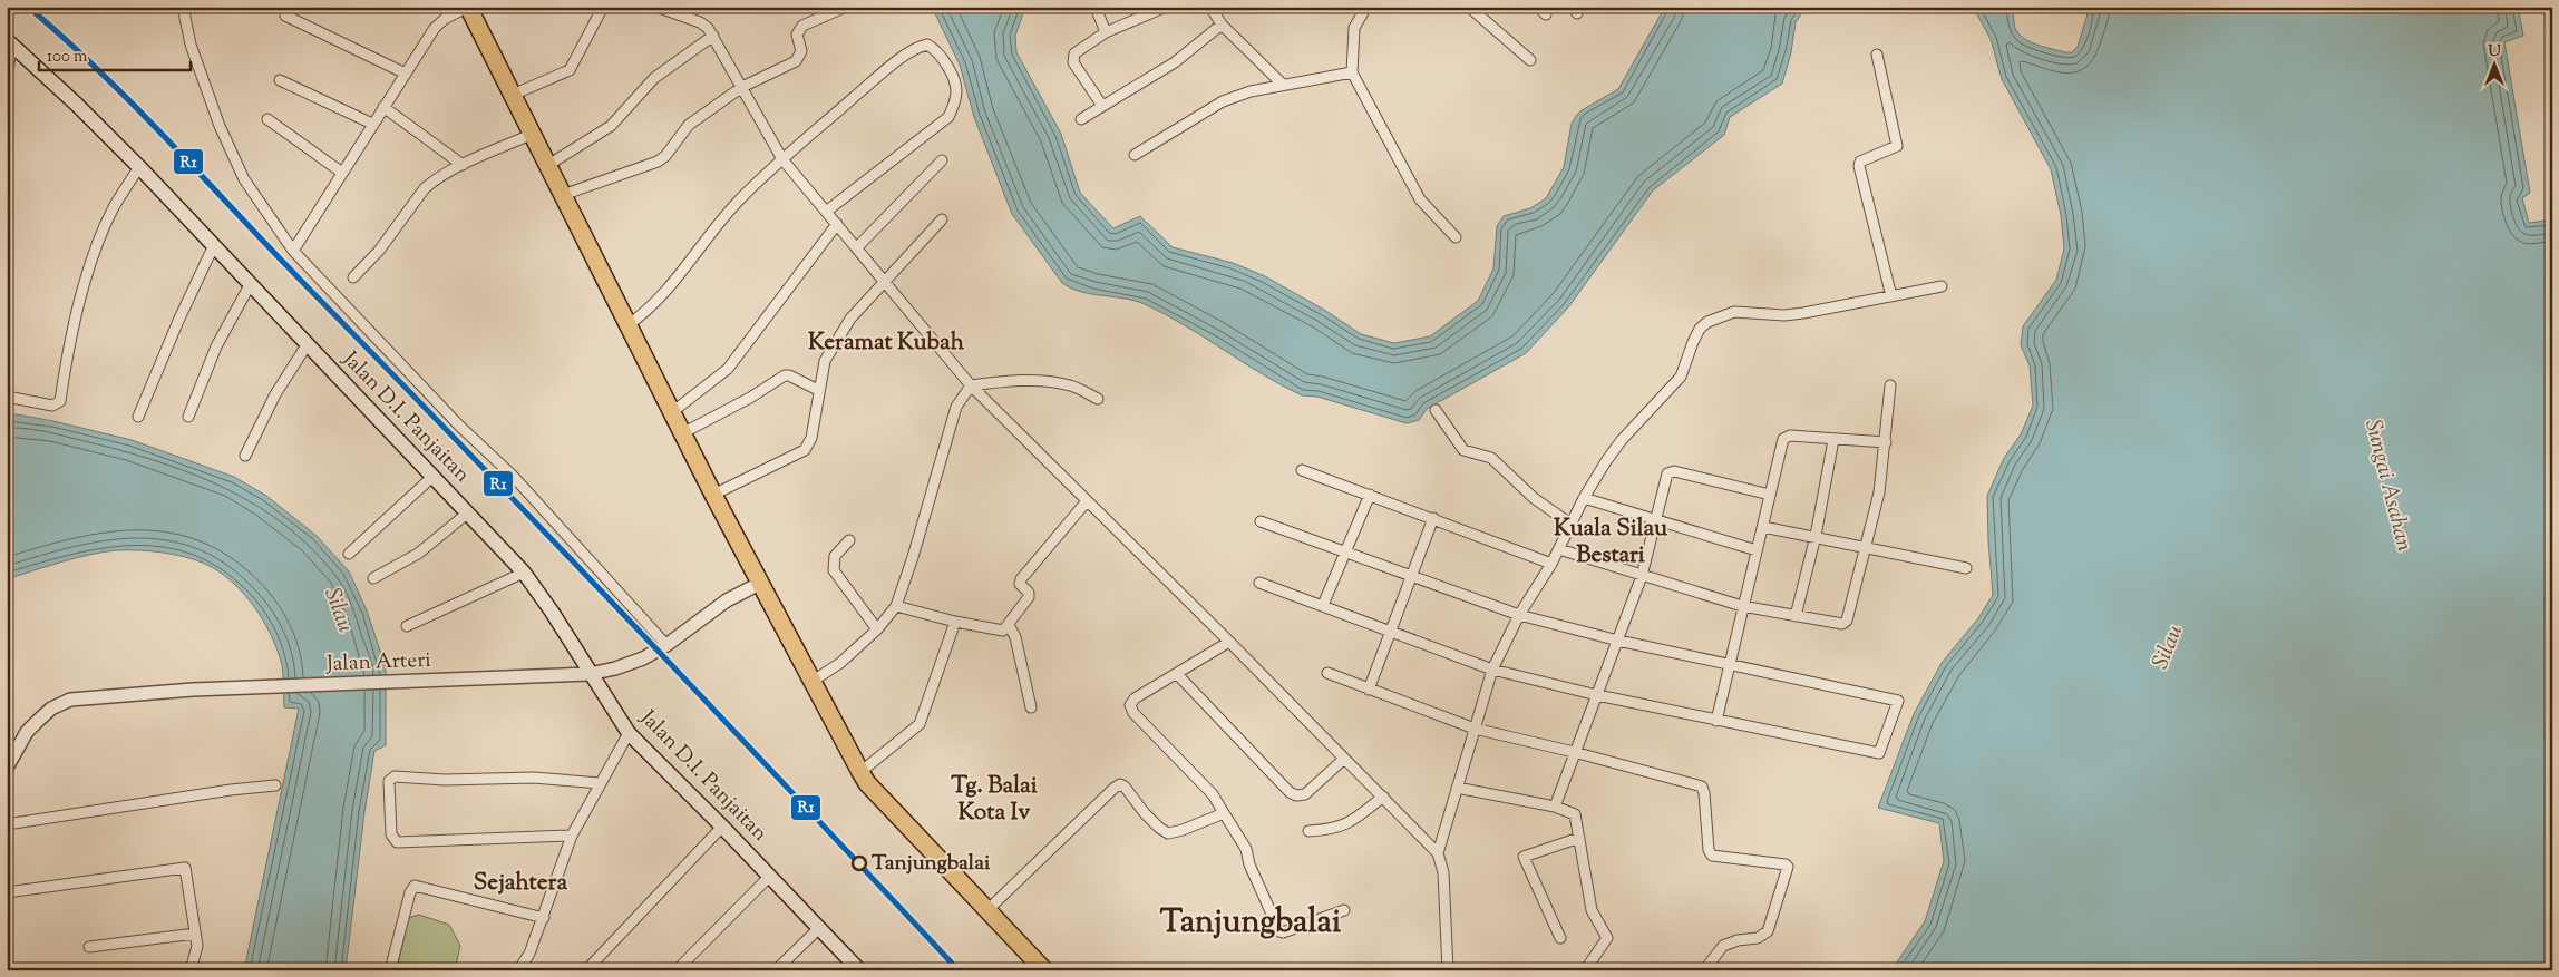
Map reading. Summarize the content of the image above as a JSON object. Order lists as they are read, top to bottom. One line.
{"streets":{"main road":["Jalan D.I. Panjaitan"],"street":["Jalan Arteri"]},"crossings":[["Jalan D.I. Panjaitan","Jalan Arteri"]],"districts":["Keramat Kubah","Kuala Silau Bestari","Tg. Balai Kota Iv","Sejahtera","Tanjungbalai"],"water":["Sungai Asahan","Silau"],"places":["Tanjungbalai"],"lines":["transit line R1"],"scale_bar":"100 m","north":"top"}
